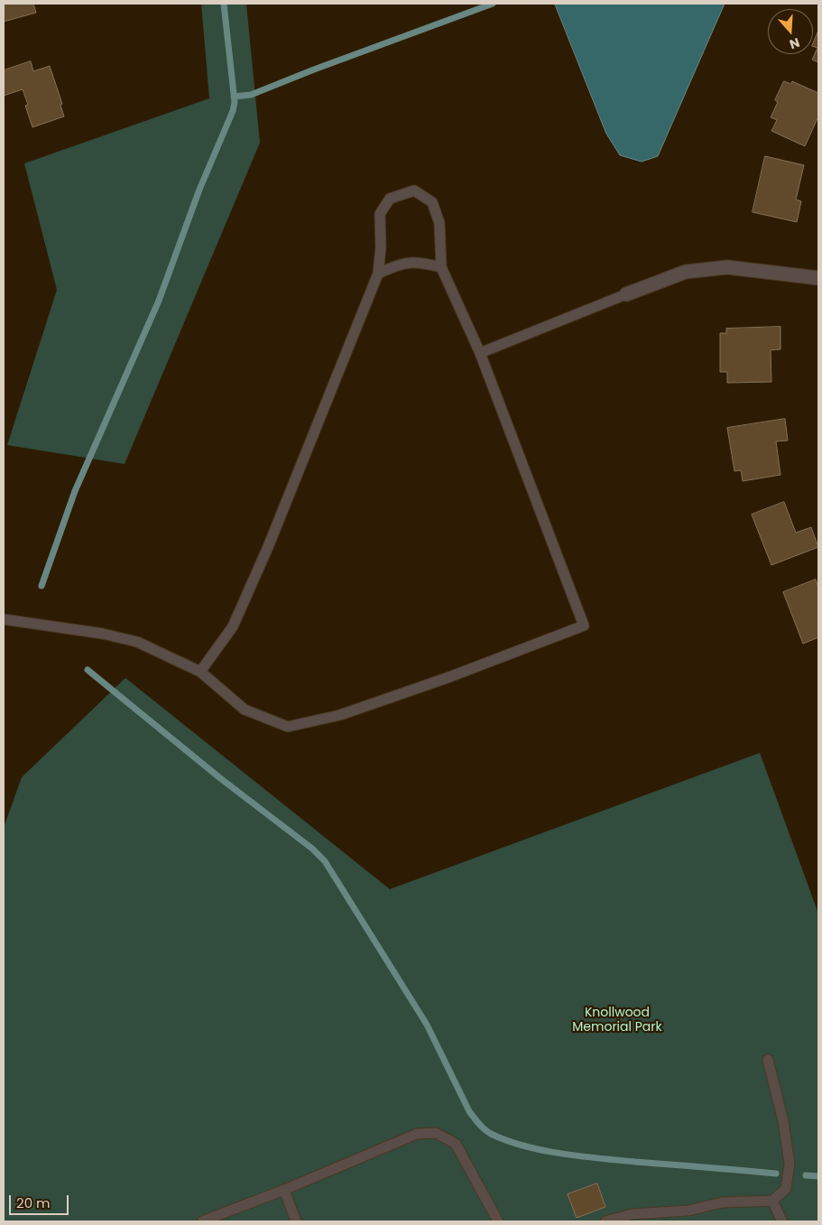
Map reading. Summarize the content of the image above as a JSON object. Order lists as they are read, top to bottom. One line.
{"parks":["Knollwood Memorial Park"],"scale_bar":"20 m","north":"bottom"}
